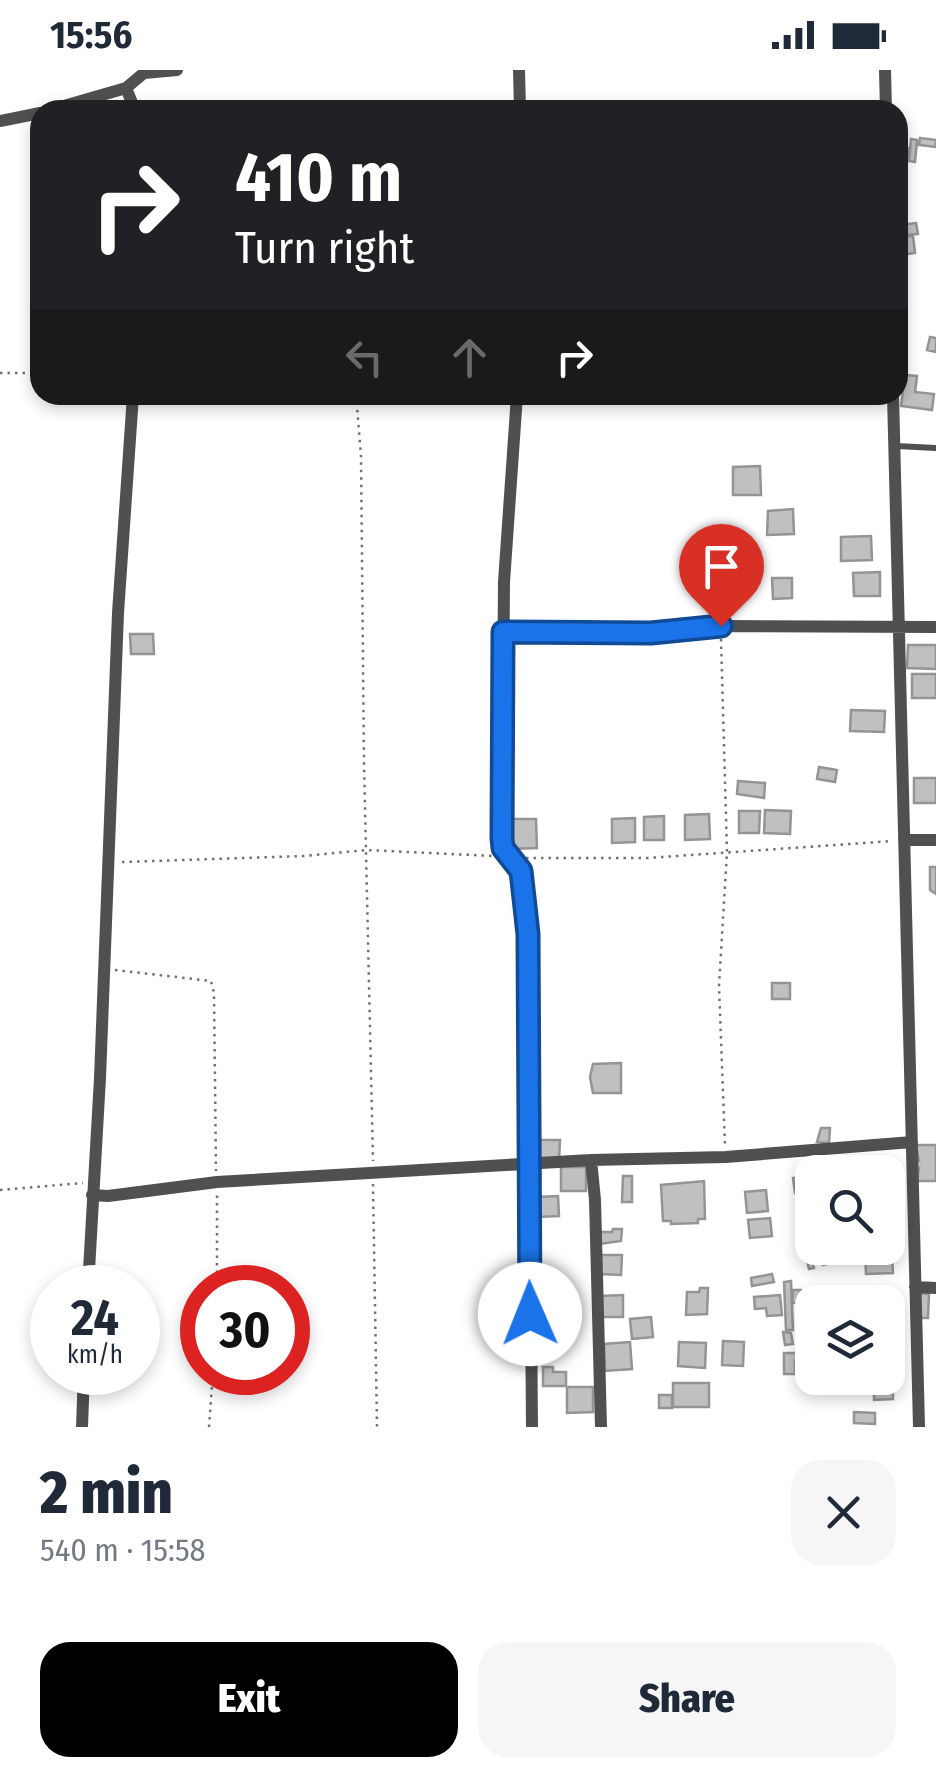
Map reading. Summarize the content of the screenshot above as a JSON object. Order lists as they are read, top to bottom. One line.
{"page":{"status":"15:56","turn":["410 m","Turn right"],"speed":"24 km/h","limit":"30","heading":["2 min","540 m · 15:58"],"buttons":["Exit","Share"]}}
